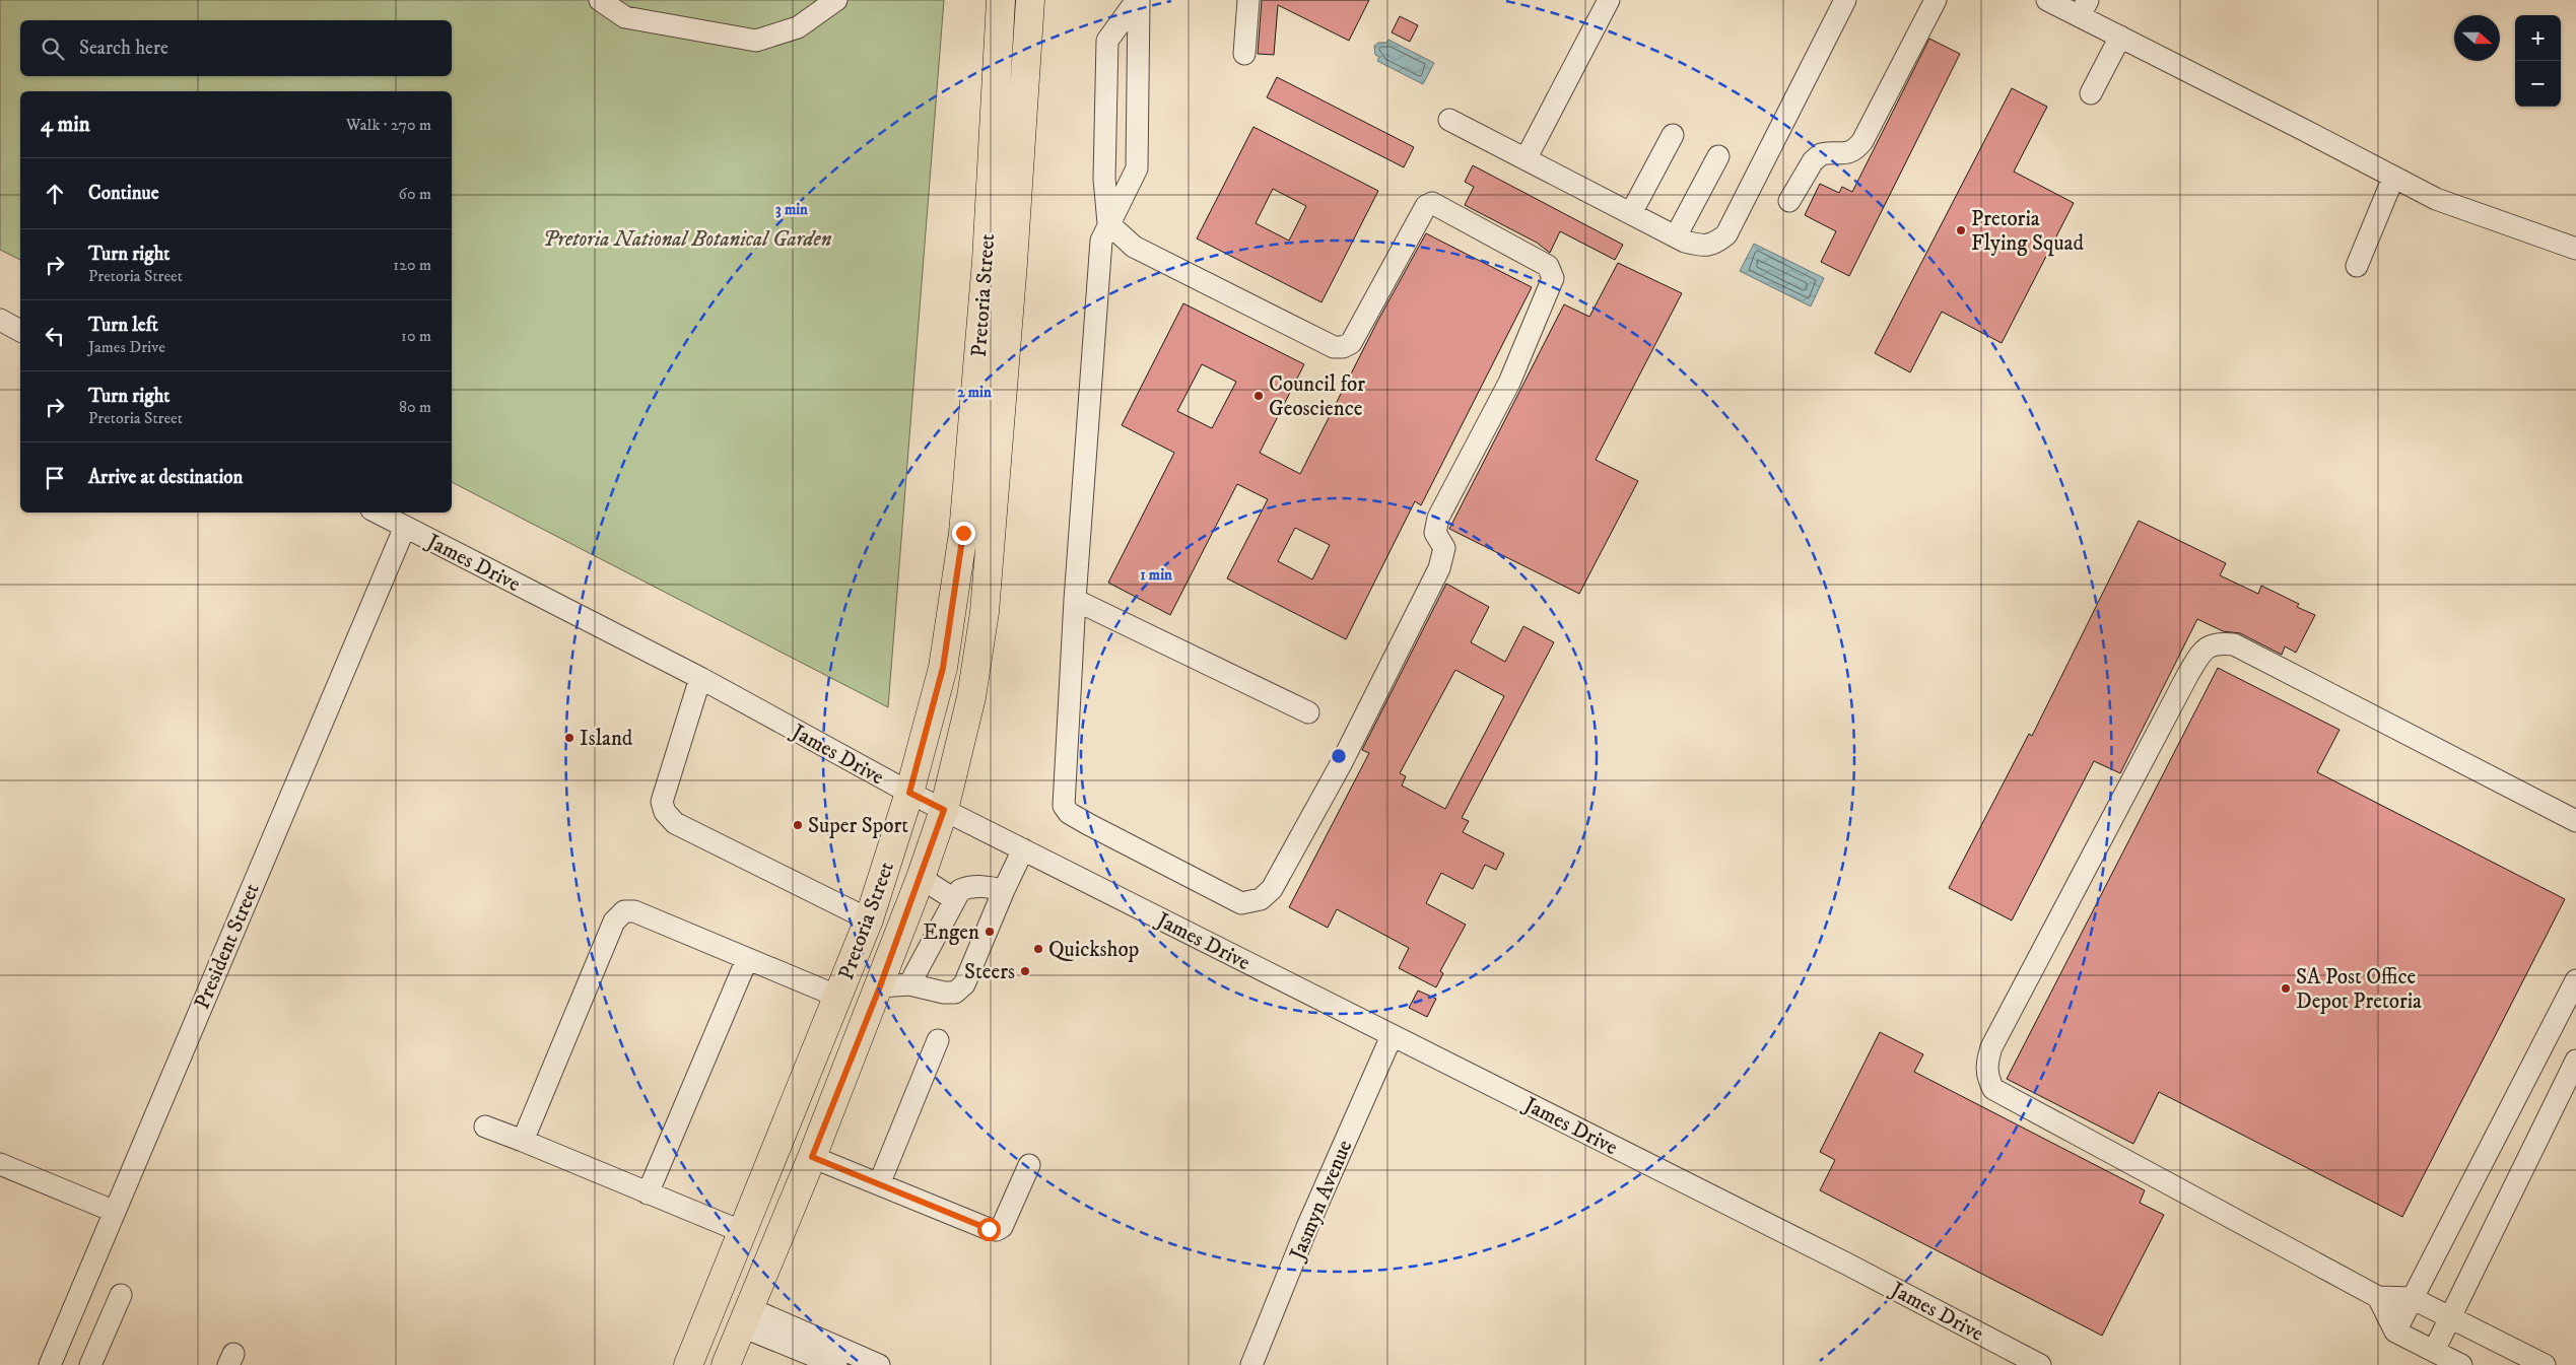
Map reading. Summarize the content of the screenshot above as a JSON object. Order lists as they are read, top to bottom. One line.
{"streets":{"main road":["Pretoria Street"],"street":["James Drive","President Street","Jasmyn Avenue"]},"crossings":[["Pretoria Street","James Drive"],["James Drive","President Street"],["James Drive","Jasmyn Avenue"]],"parks":["Pretoria National Botanical Garden"],"places":["Pretoria Flying Squad","Council for Geoscience","Island","Super Sport","Engen","Quickshop","Steers","SA Post Office Depot Pretoria"],"north":"right","page":{"map_buttons":["+","−"],"search":"Search here","heading":["4 min","Walk · 270 m"],"list":[["Continue","60 m"],["Turn right","Pretoria Street","120 m"],["Turn left","James Drive","10 m"],["Turn right","Pretoria Street","80 m"],"Arrive at destination"]},"rings":["3 min","2 min","1 min"]}
